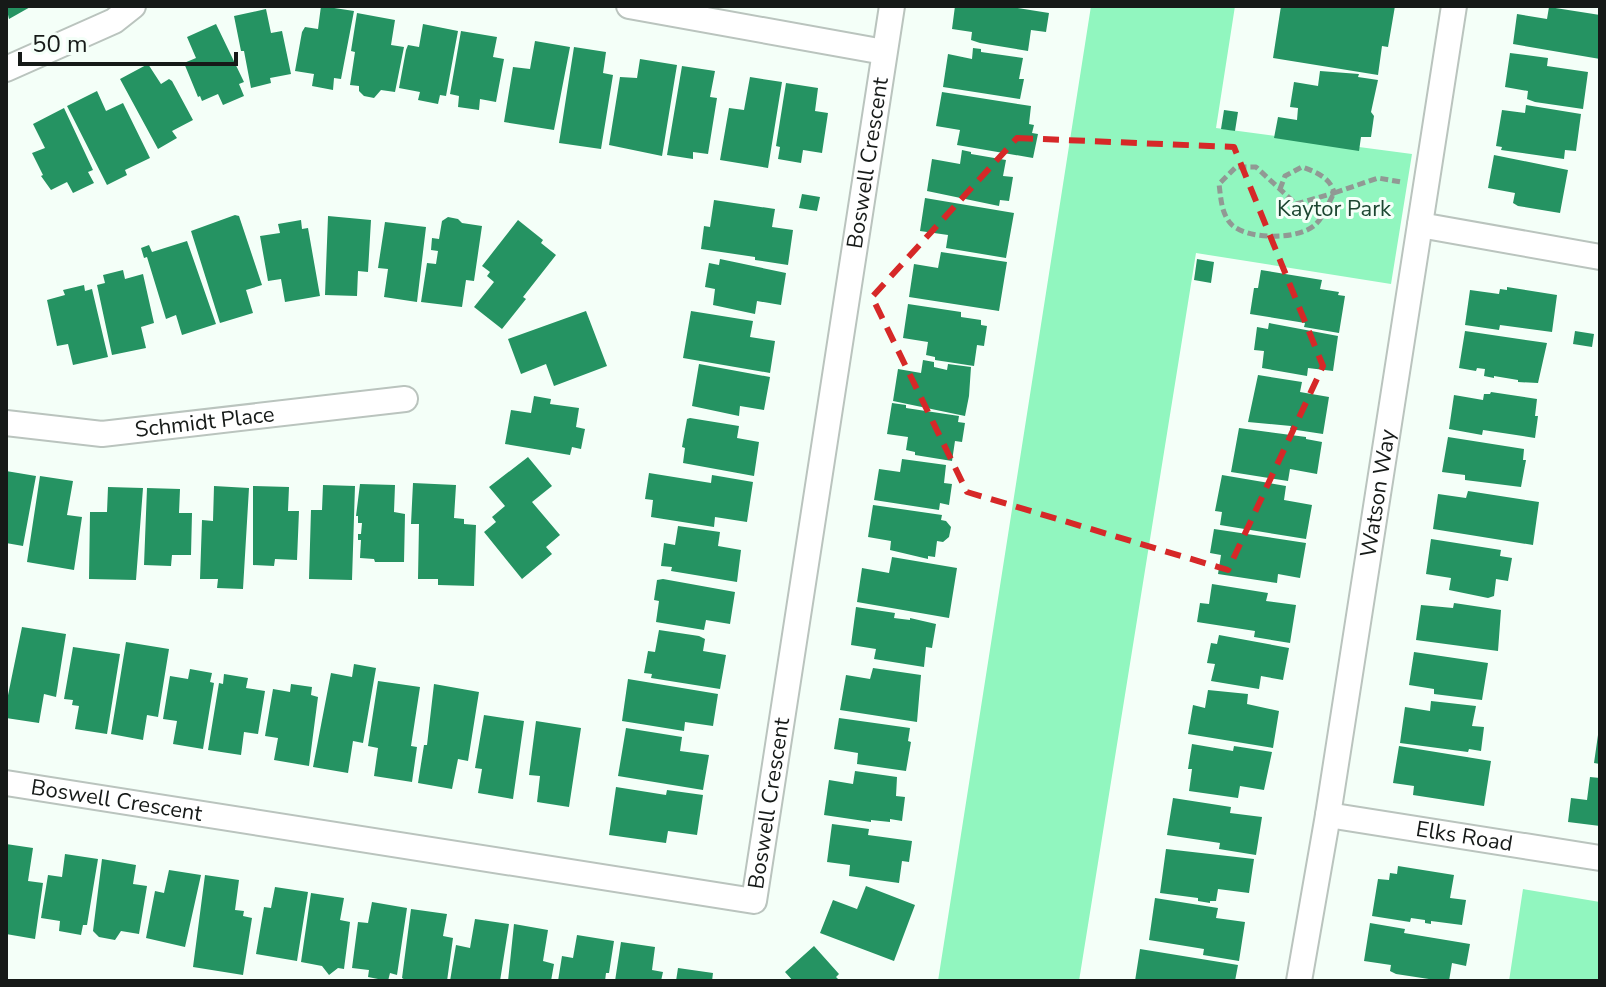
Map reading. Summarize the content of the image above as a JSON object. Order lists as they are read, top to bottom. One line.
{"streets":{"street":["Boswell Crescent","Schmidt Place","Watson Way","Elks Road"]},"crossings":[["Watson Way","Elks Road"]],"parks":["Kaytor Park"],"scale_bar":"50 m"}
